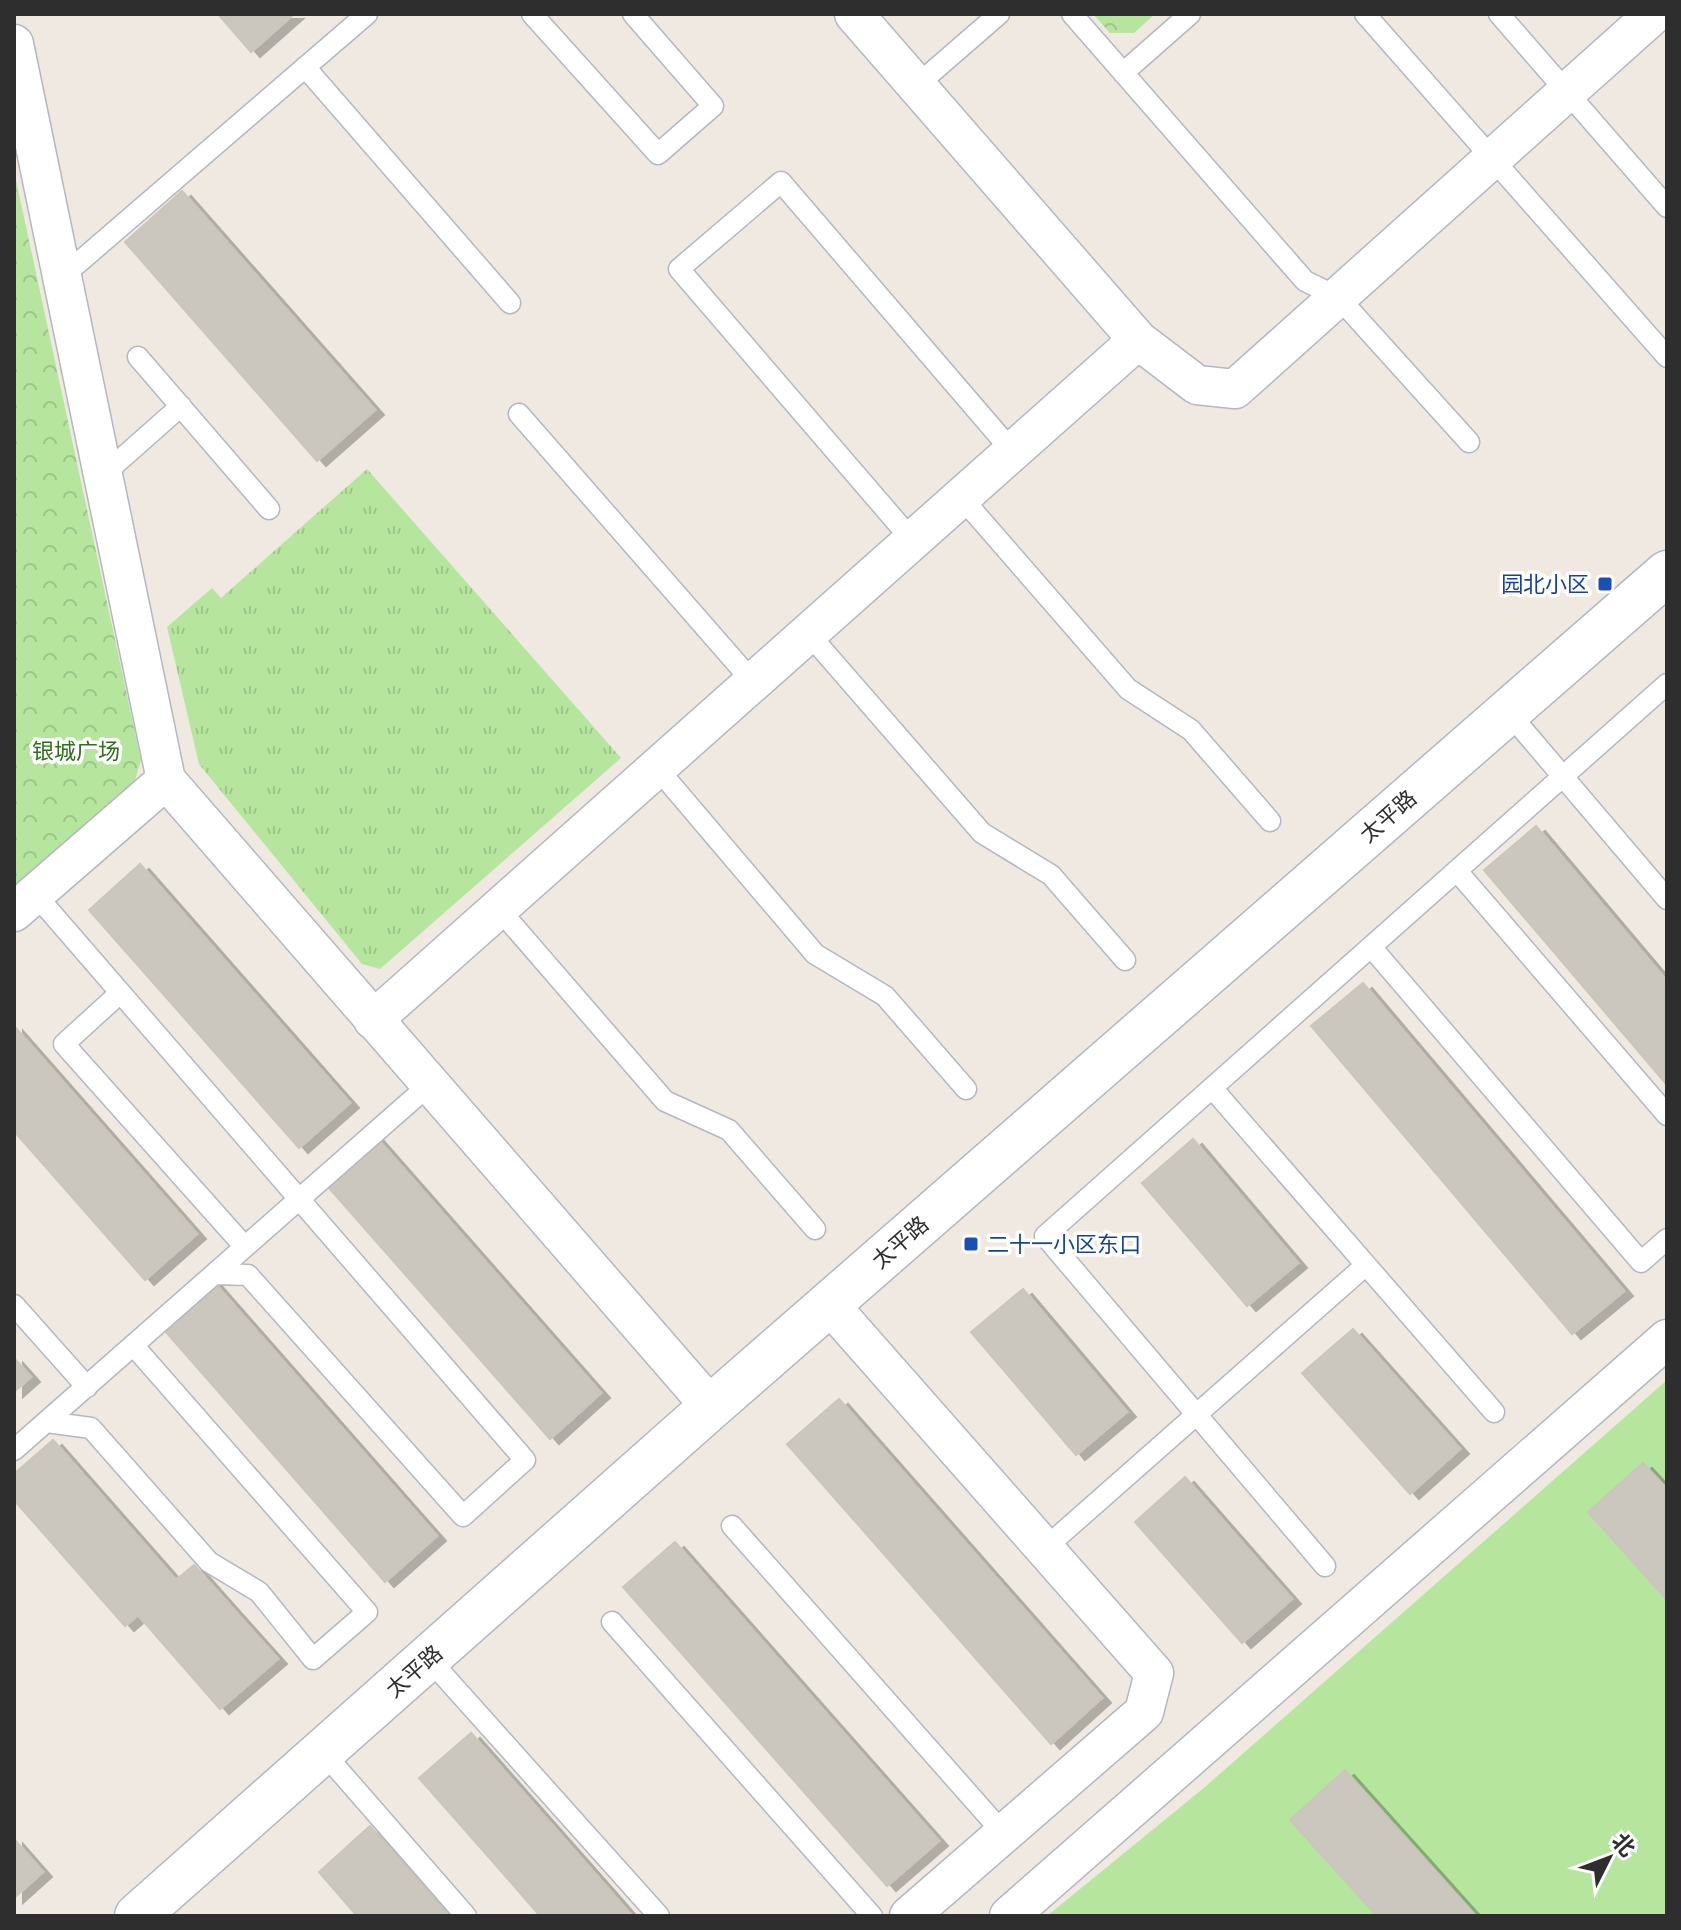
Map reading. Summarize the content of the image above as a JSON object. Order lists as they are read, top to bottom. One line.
{"streets":{"street":["太平路"]},"parks":["银城广场"],"places":{"transit":["园北小区","二十一小区东口"]},"north":"top right"}
